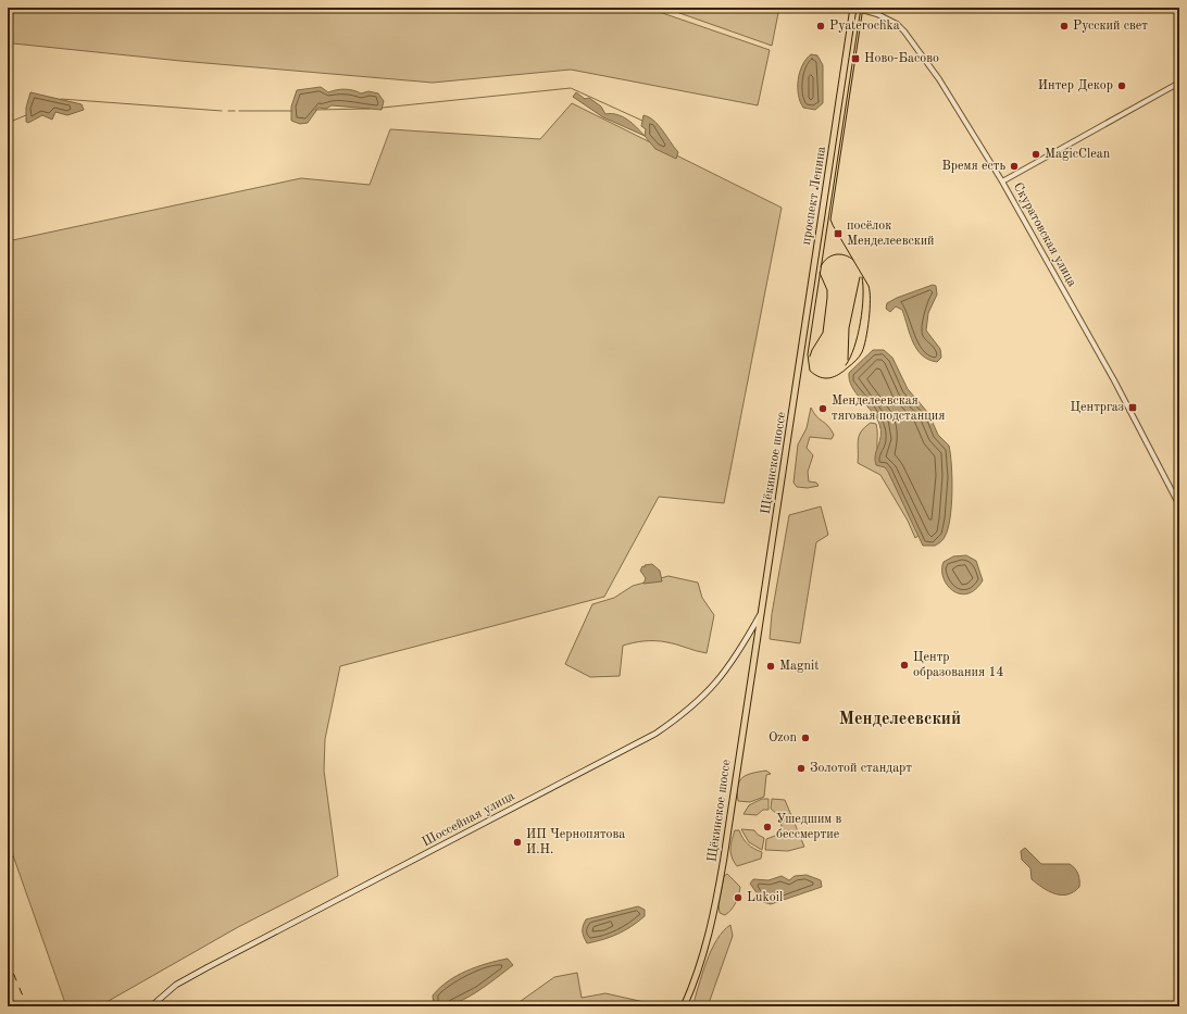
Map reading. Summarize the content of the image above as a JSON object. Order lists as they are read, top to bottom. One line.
{"streets":{"main road":["проспект Ленина","Щёкинское шоссе","Шоссейная улица"],"street":["Скуратовская улица"]},"crossings":[["проспект Ленина","Скуратовская улица"],["проспект Ленина","Щёкинское шоссе"],["Щёкинское шоссе","Шоссейная улица"]],"districts":["Менделеевский"],"places":{"other":["Pyaterochka","Русский свет","Интер Декор","MagicClean","Время есть","Менделеевская тяговая подстанция","Центр образования 14","Magnit","Ozon","Золотой стандарт","Ушедшим в бессмертие","ИП Чернопятова И.Н.","Lukoil"],"transit":["Ново-Басово","посёлок Менделеевский","Центргаз"]}}
